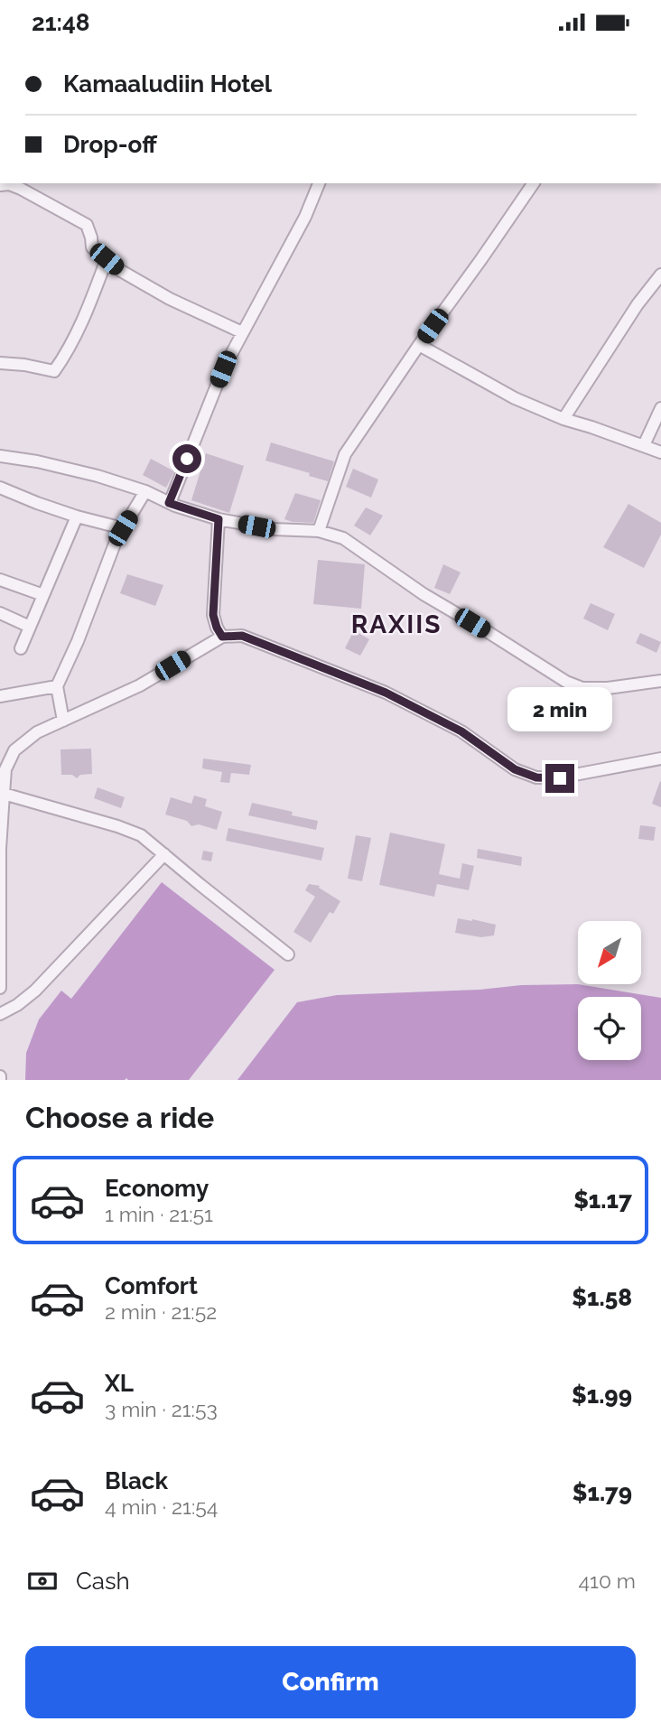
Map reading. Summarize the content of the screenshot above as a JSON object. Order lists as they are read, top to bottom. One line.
{"districts":["RAXIIS"],"north":"bottom left","page":{"status":"21:48","banner":["Kamaaludiin Hotel","Drop-off"],"bubble":"2 min","heading":"Choose a ride","list":[{"name":"Economy","note":"1 min · 21:51","value":"$1.17"},{"name":"Comfort","note":"2 min · 21:52","value":"$1.58"},{"name":"XL","note":"3 min · 21:53","value":"$1.99"},{"name":"Black","note":"4 min · 21:54","value":"$1.79"}],"pay":["Cash","410 m"],"buttons":"Confirm"}}
